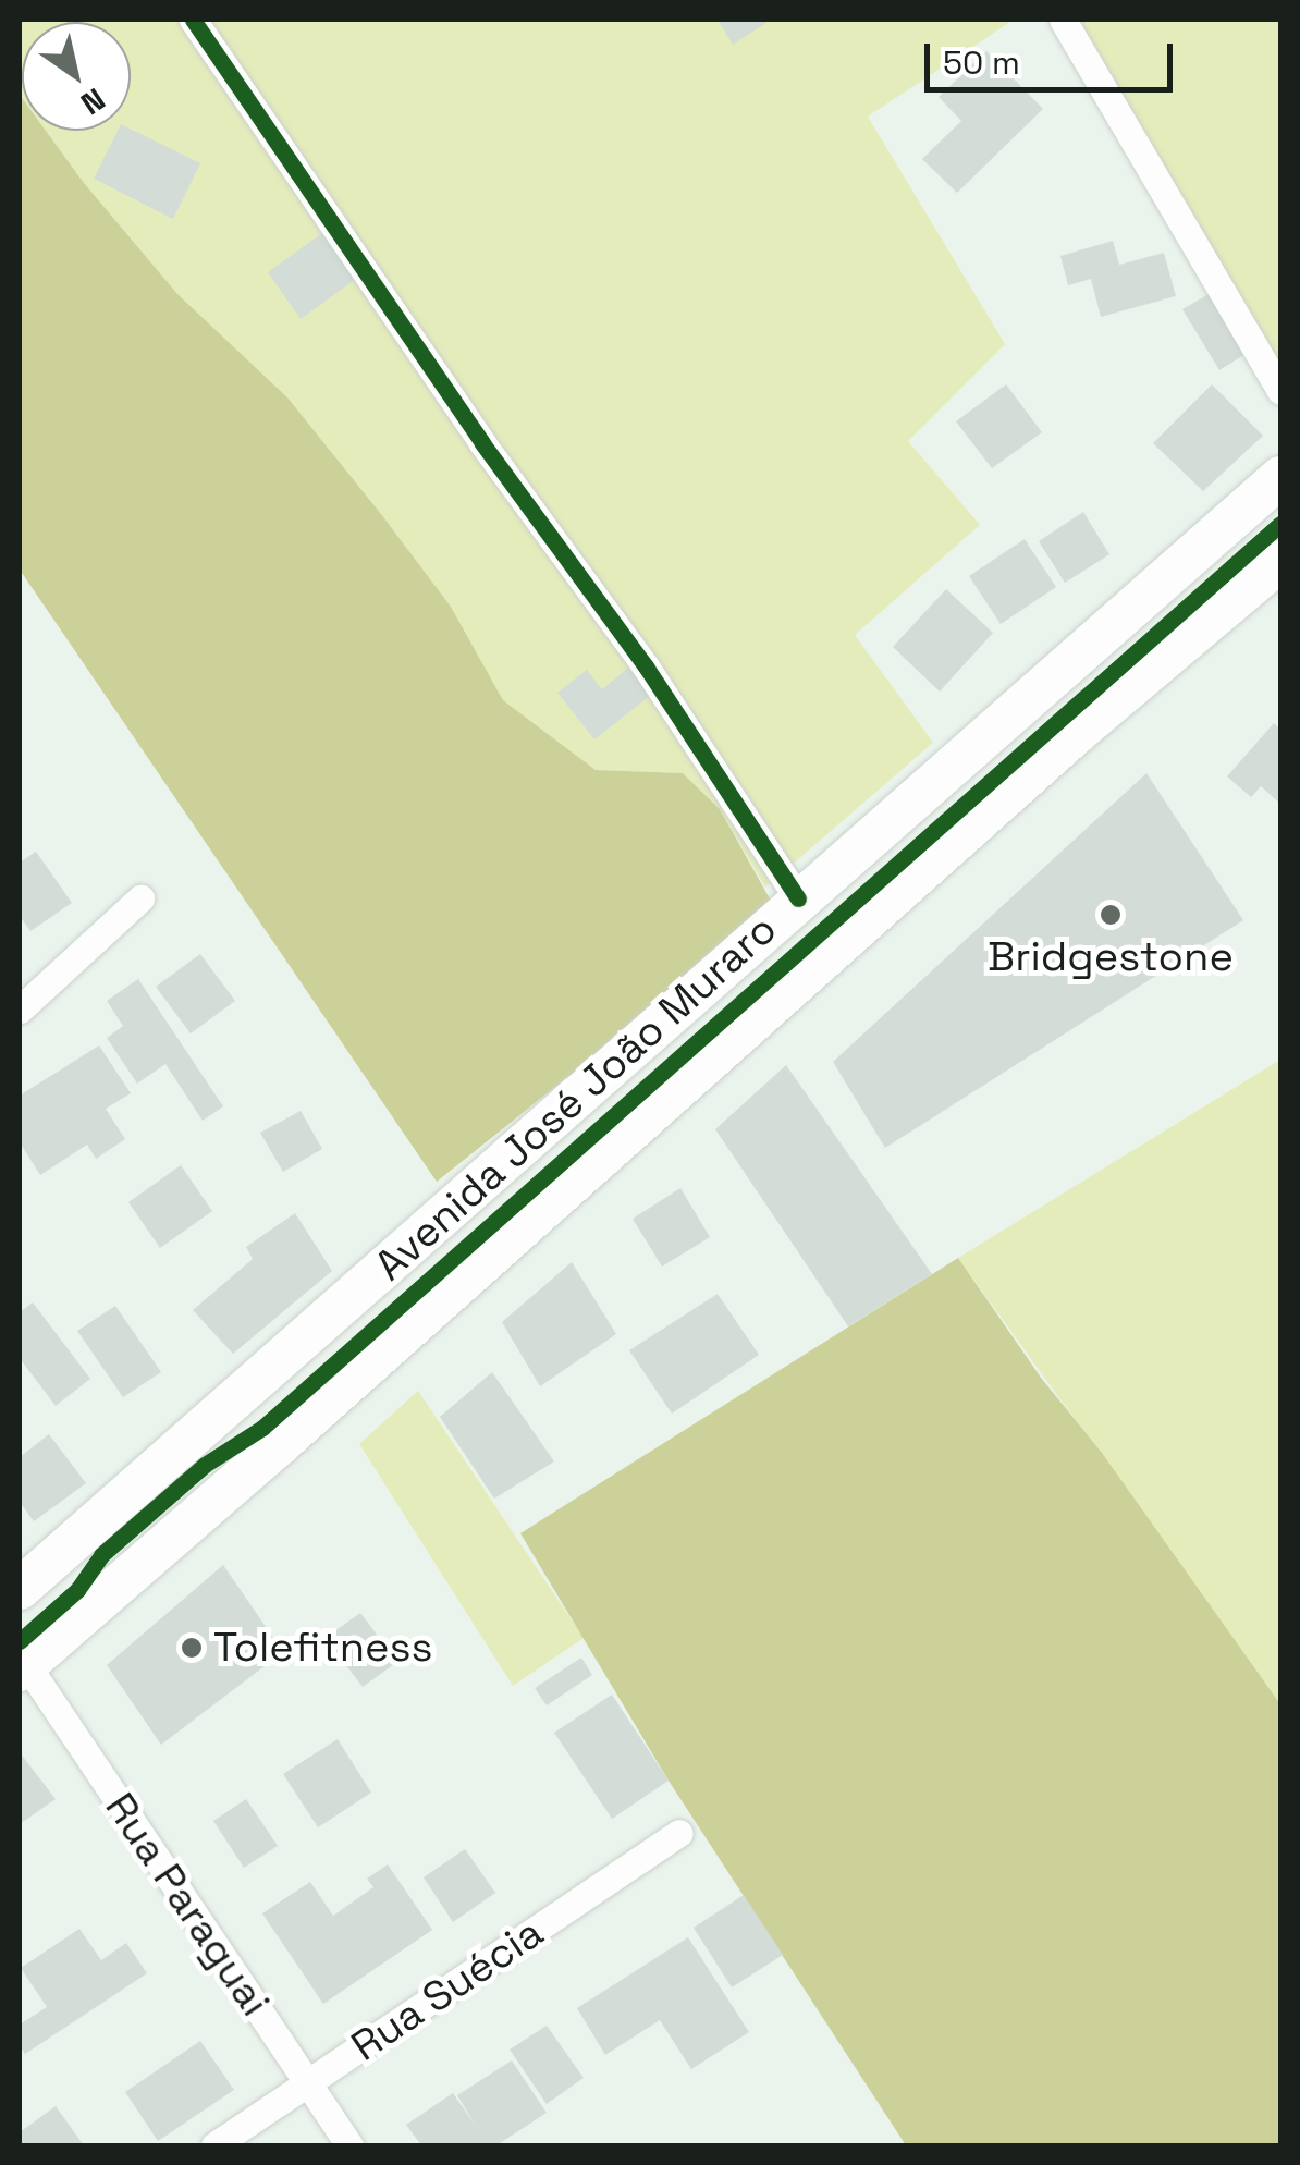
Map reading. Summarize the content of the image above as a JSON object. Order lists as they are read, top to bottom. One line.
{"streets":{"main road":["Avenida José João Muraro"],"street":["Rua Paraguai","Rua Suécia"]},"crossings":[["Avenida José João Muraro","Rua Paraguai"],["Rua Paraguai","Rua Suécia"]],"places":["Bridgestone","Tolefitness"],"scale_bar":"50 m","north":"bottom right"}
